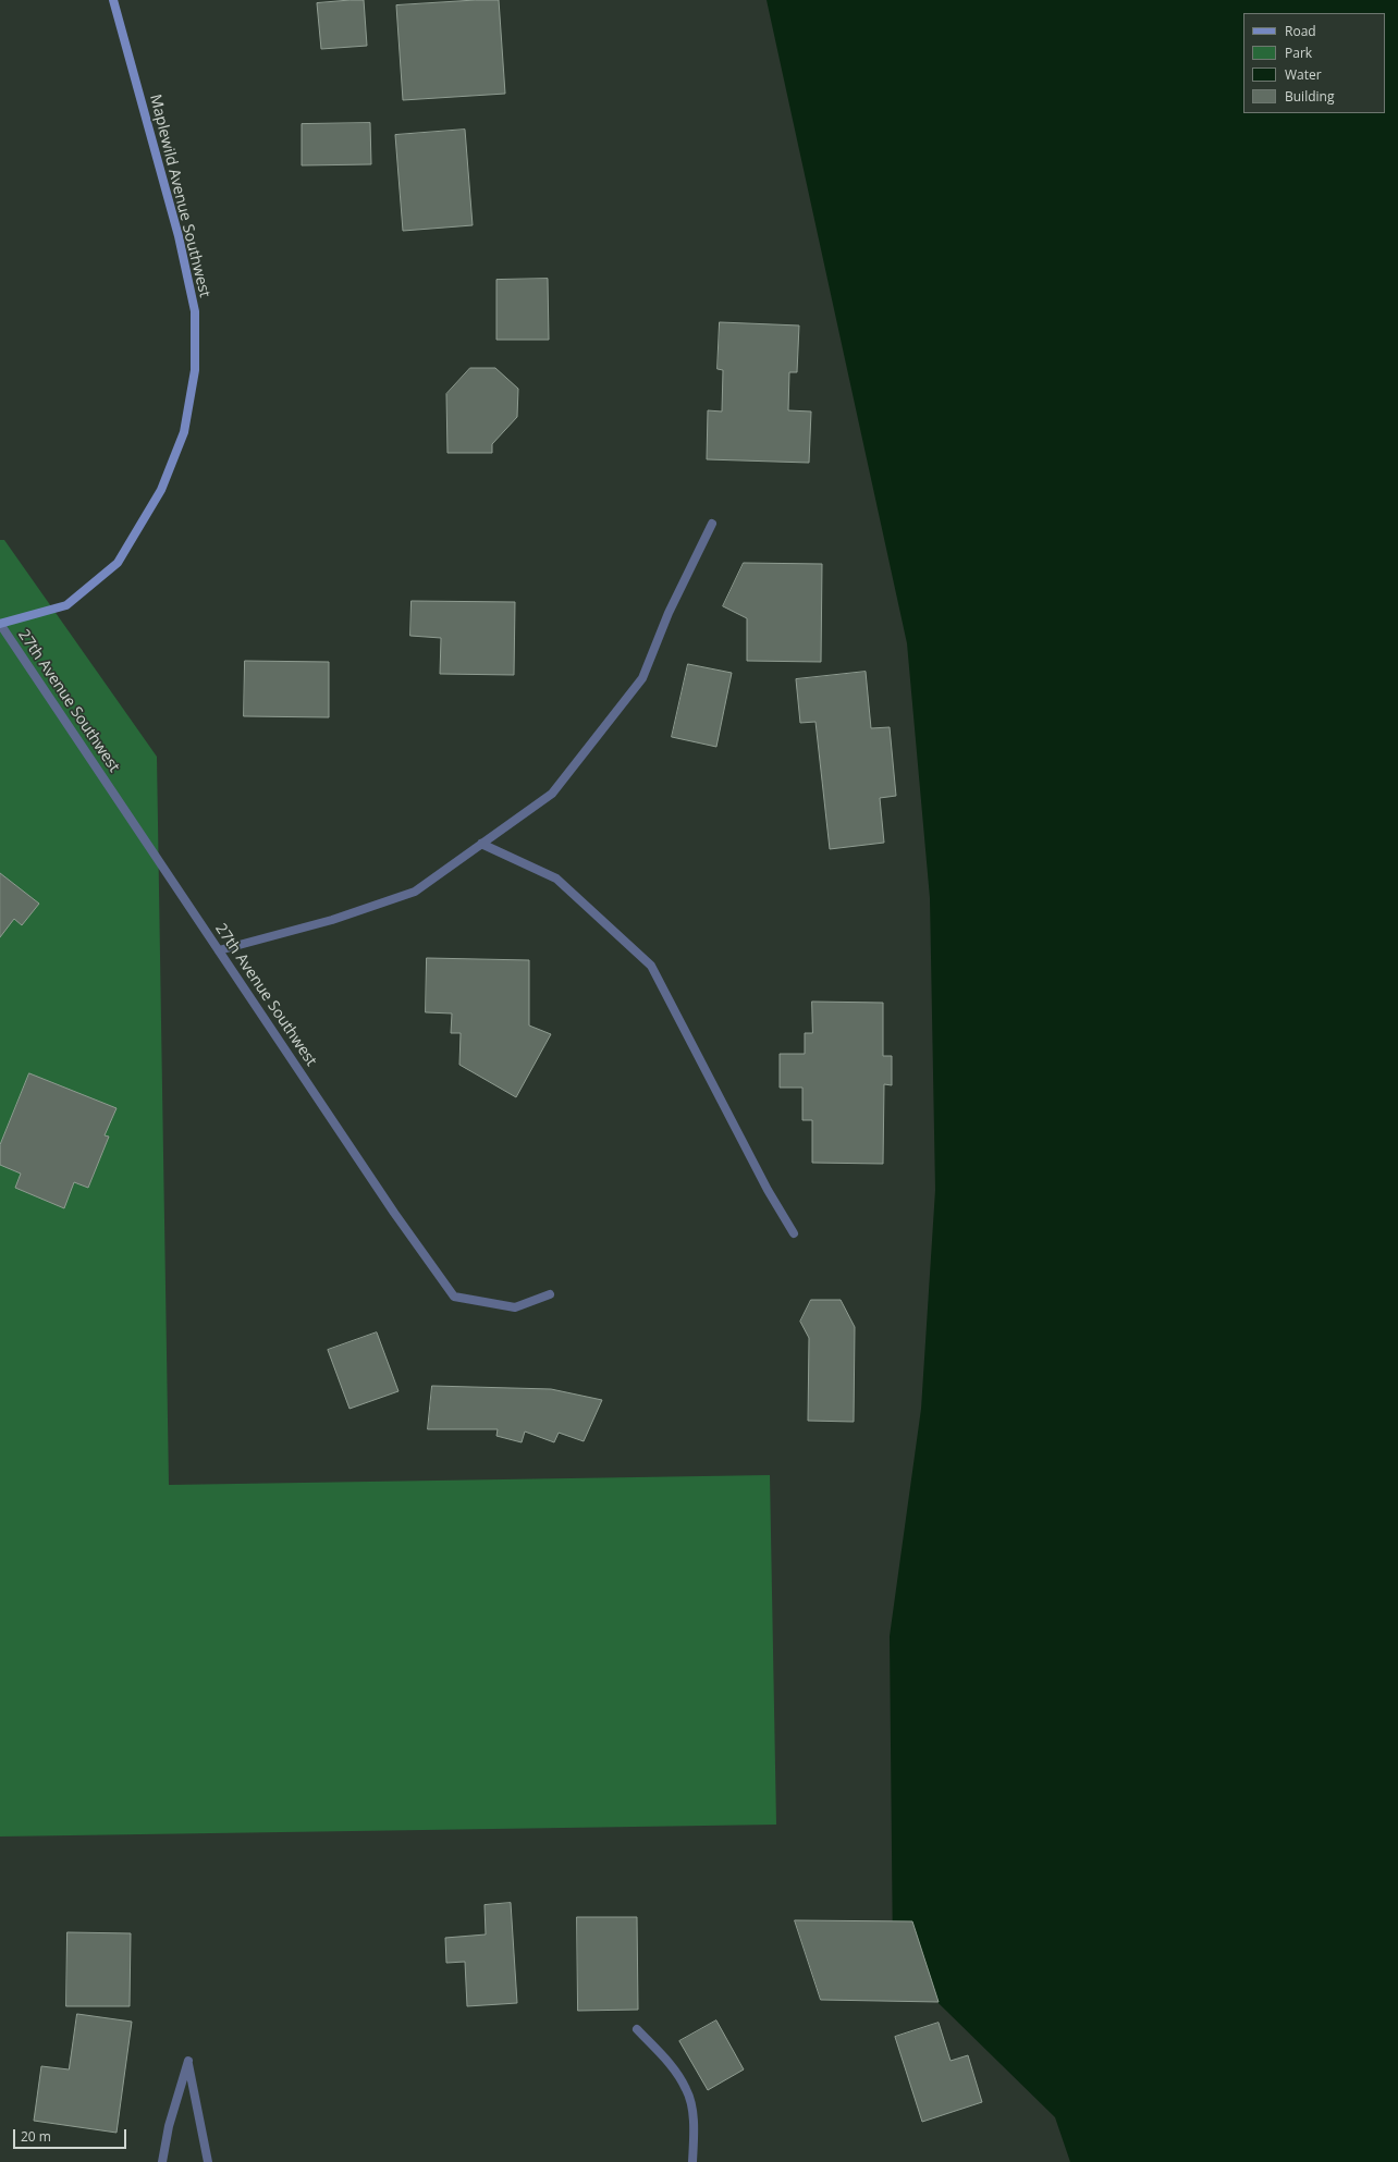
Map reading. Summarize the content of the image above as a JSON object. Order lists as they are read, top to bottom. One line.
{"streets":{"street":["Maplewild Avenue Southwest","27th Avenue Southwest"]},"crossings":[["Maplewild Avenue Southwest","27th Avenue Southwest"]],"legend":["Road","Park","Water","Building"],"scale_bar":"20 m"}
